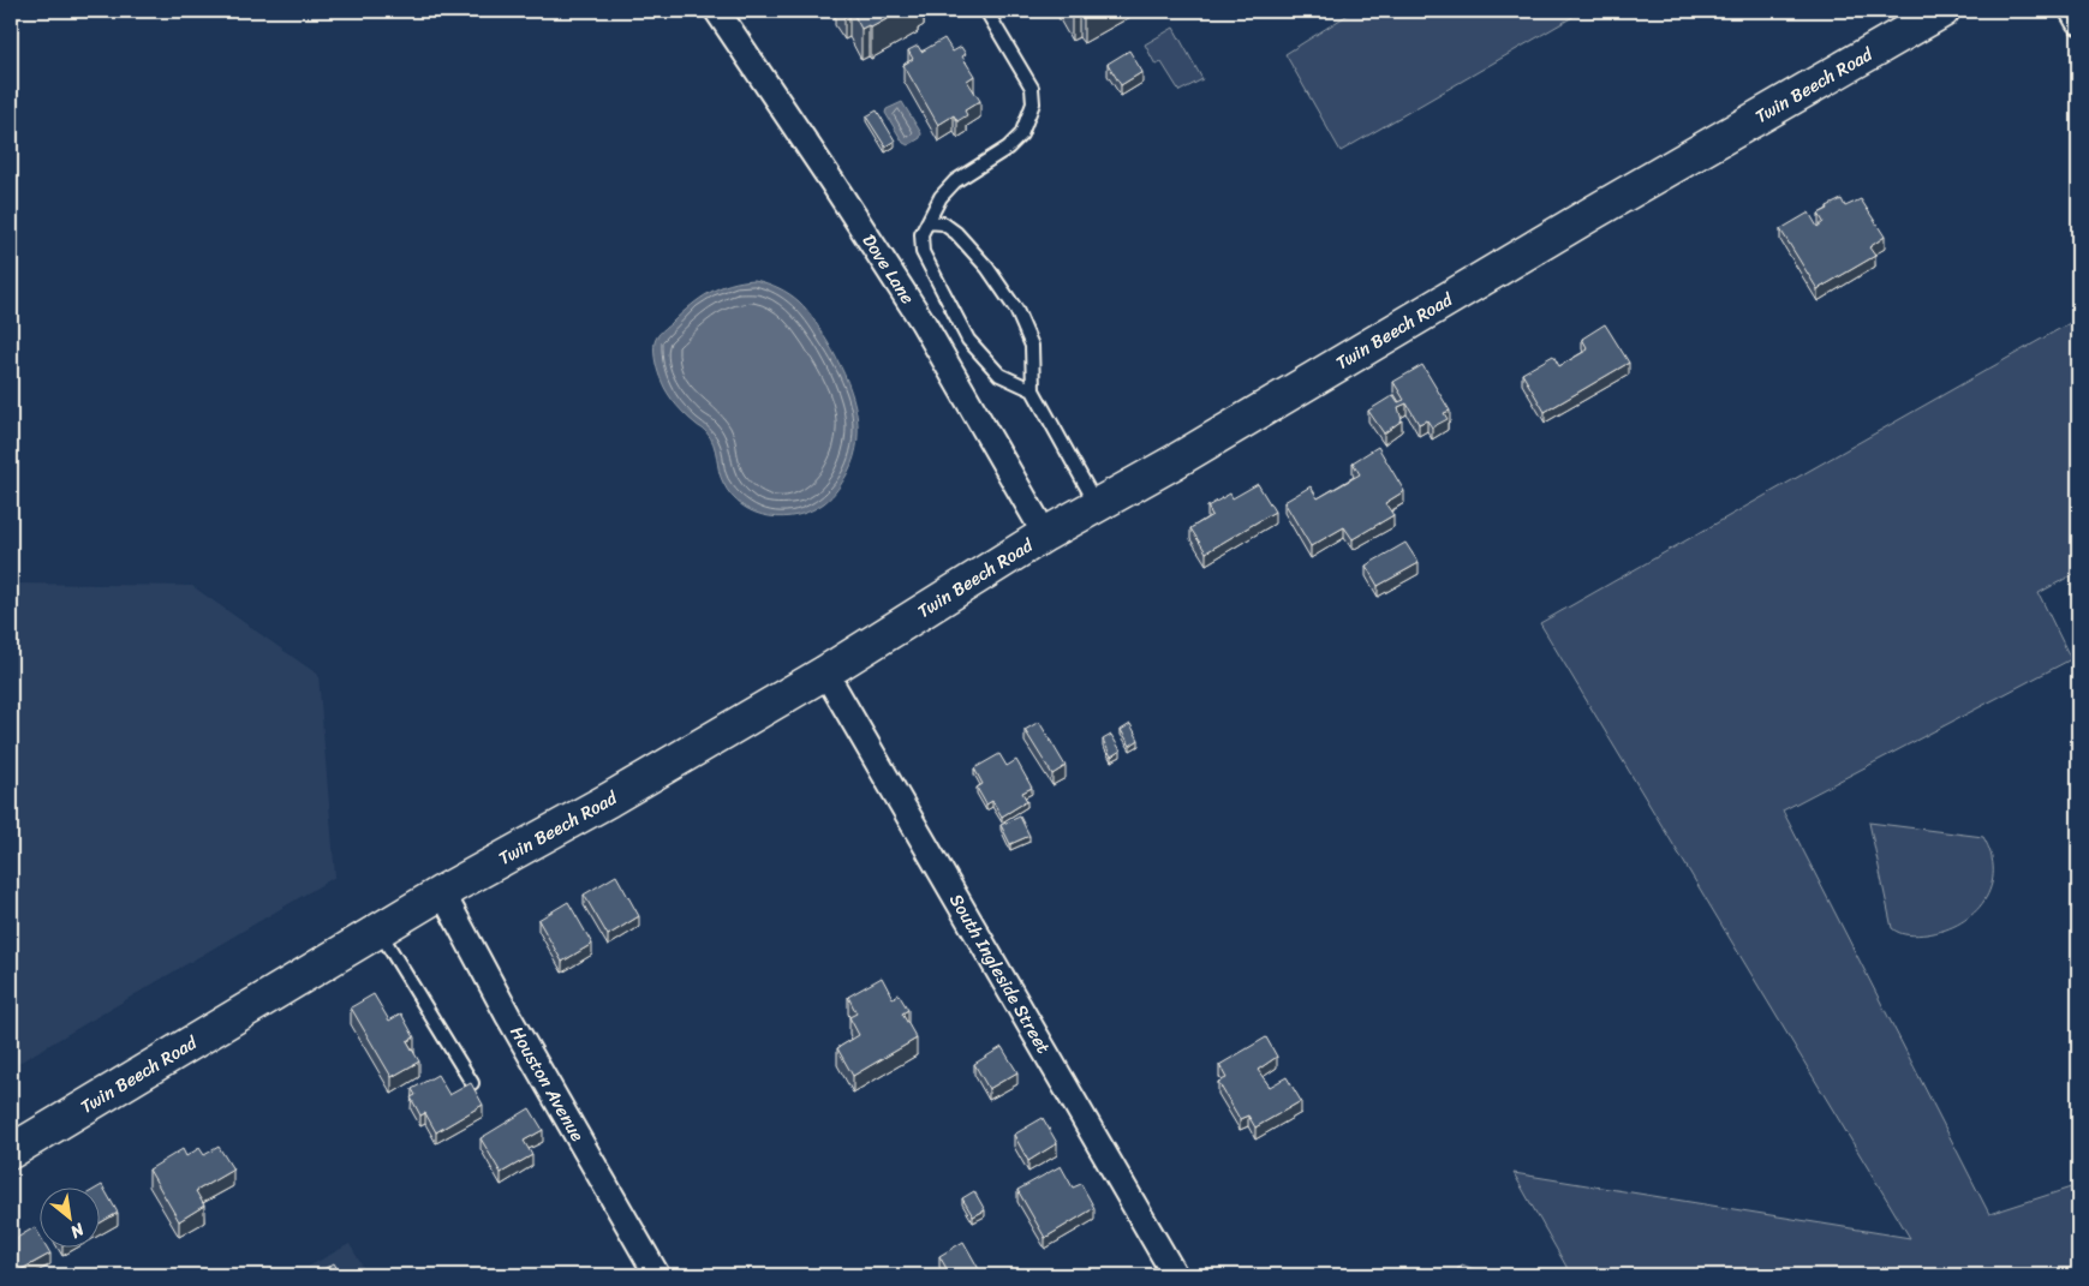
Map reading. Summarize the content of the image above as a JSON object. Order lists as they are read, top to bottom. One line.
{"streets":{"street":["Twin Beech Road","Dove Lane","South Ingleside Street","Houston Avenue"]},"crossings":[["Twin Beech Road","Dove Lane"],["Twin Beech Road","South Ingleside Street"],["Twin Beech Road","Houston Avenue"]],"north":"bottom right"}
